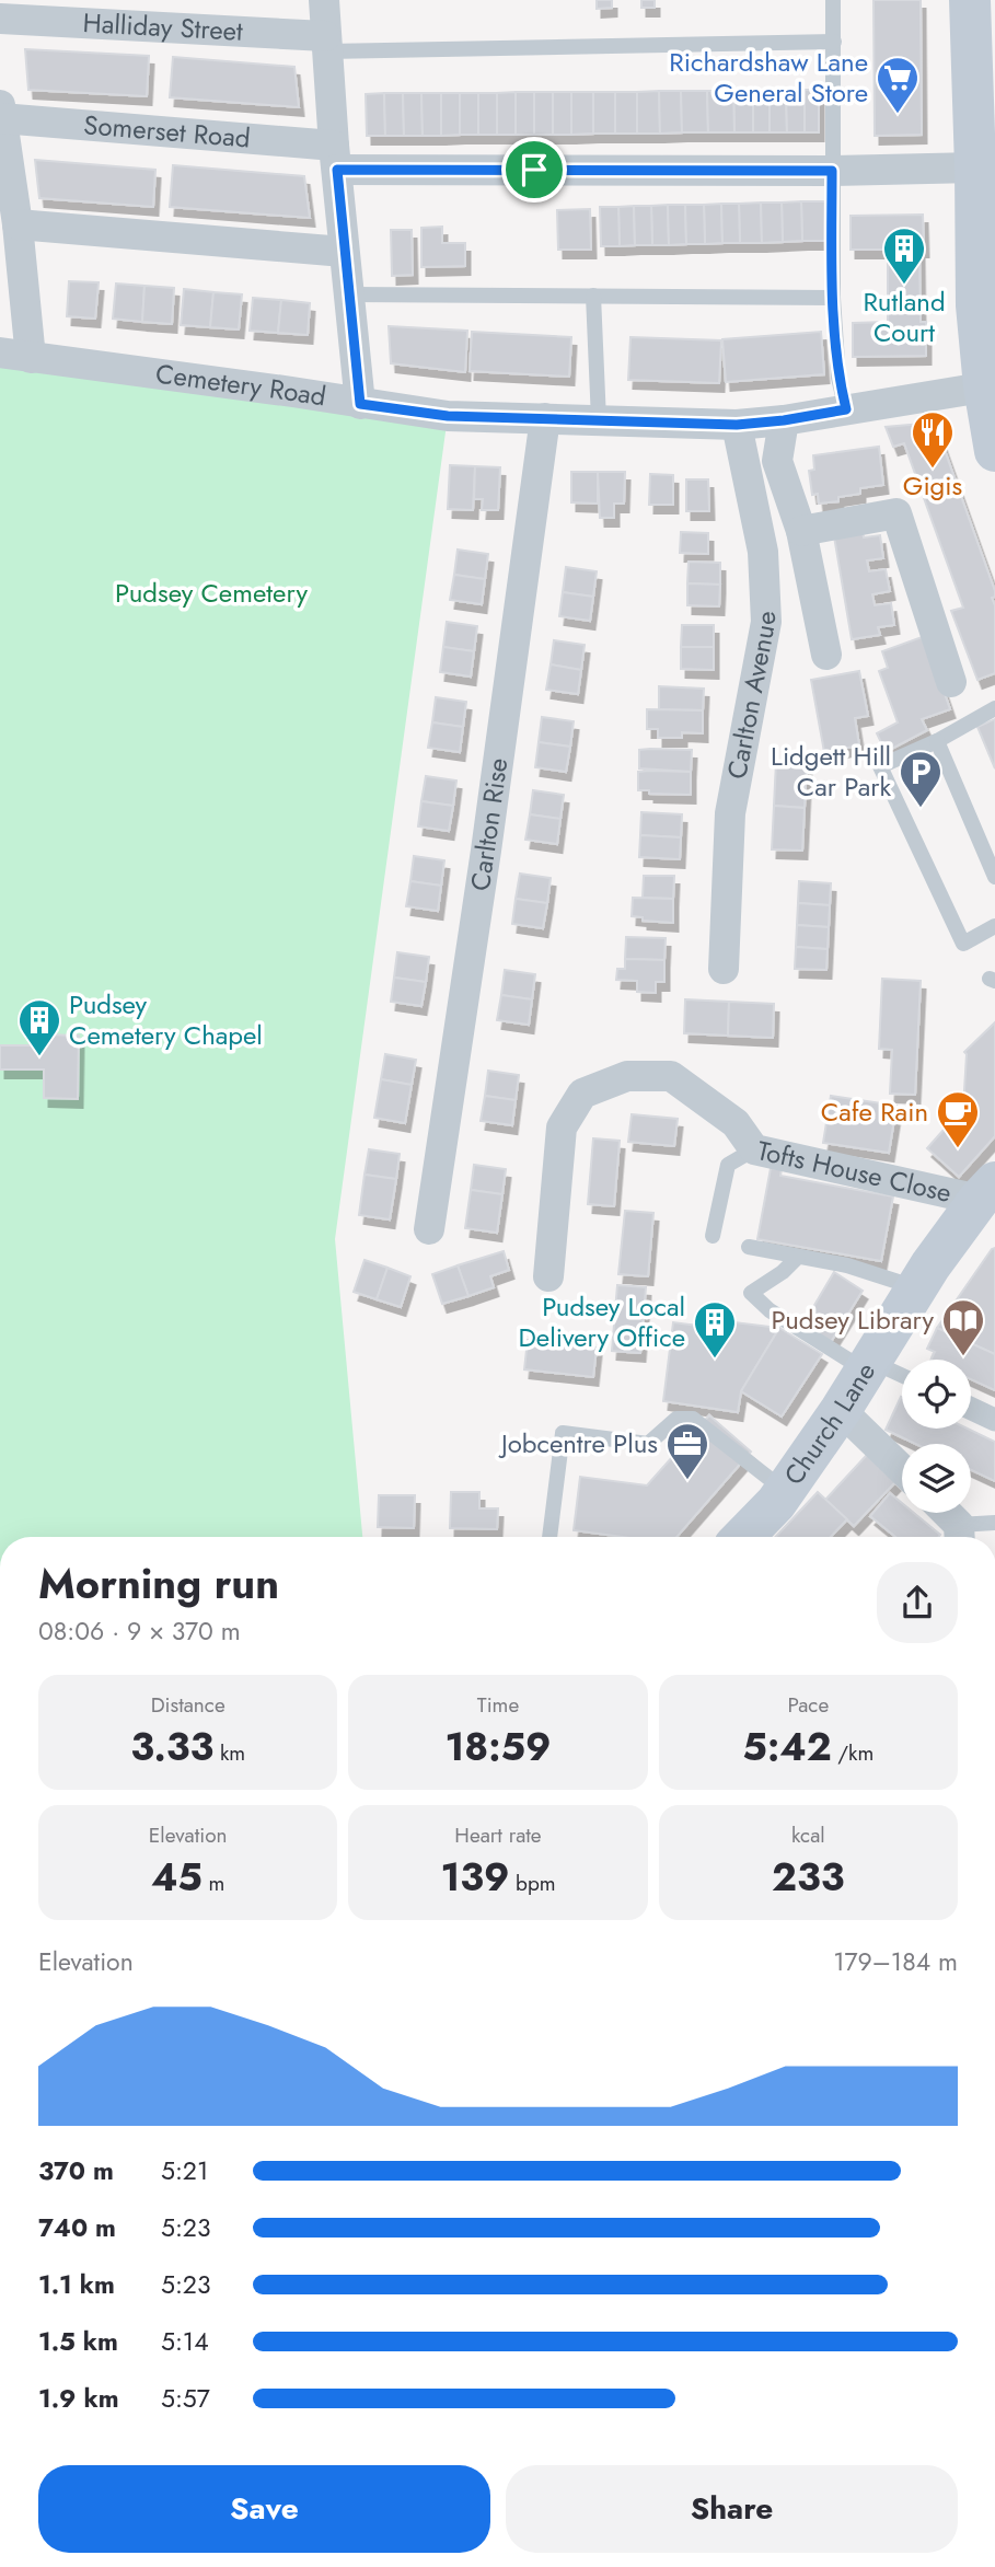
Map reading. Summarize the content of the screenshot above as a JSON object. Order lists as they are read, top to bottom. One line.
{"streets":{"main road":["Church Lane"],"street":["Halliday Street","Somerset Road","Cemetery Road","Carlton Avenue","Carlton Rise","Tofts House Close"]},"crossings":[["Cemetery Road","Carlton Avenue"],["Cemetery Road","Carlton Rise"],["Tofts House Close","Church Lane"]],"parks":["Pudsey Cemetery"],"places":{"supermarket":["Richardshaw Lane General Store"],"building":["Rutland Court","Pudsey Cemetery Chapel","Pudsey Local Delivery Office"],"restaurant":["Gigis"],"parking":["Lidgett Hill Car Park"],"cafe":["Cafe Rain"],"library":["Pudsey Library"],"office":["Jobcentre Plus"]},"page":{"heading":["Morning run","08:06 · 9 × 370 m"],"stats":[["Distance","3.33 km"],["Time","18:59"],["Pace","5:42 /km"],["Elevation","45 m"],["Heart rate","139 bpm"],["kcal","233"]],"chart":["Elevation","179–184 m"],"list":[{"name":"370 m","note":"5:21"},{"name":"740 m","note":"5:23"},{"name":"1.1 km","note":"5:23"},{"name":"1.5 km","note":"5:14"},{"name":"1.9 km","note":"5:57"}],"buttons":["Save","Share"]}}
